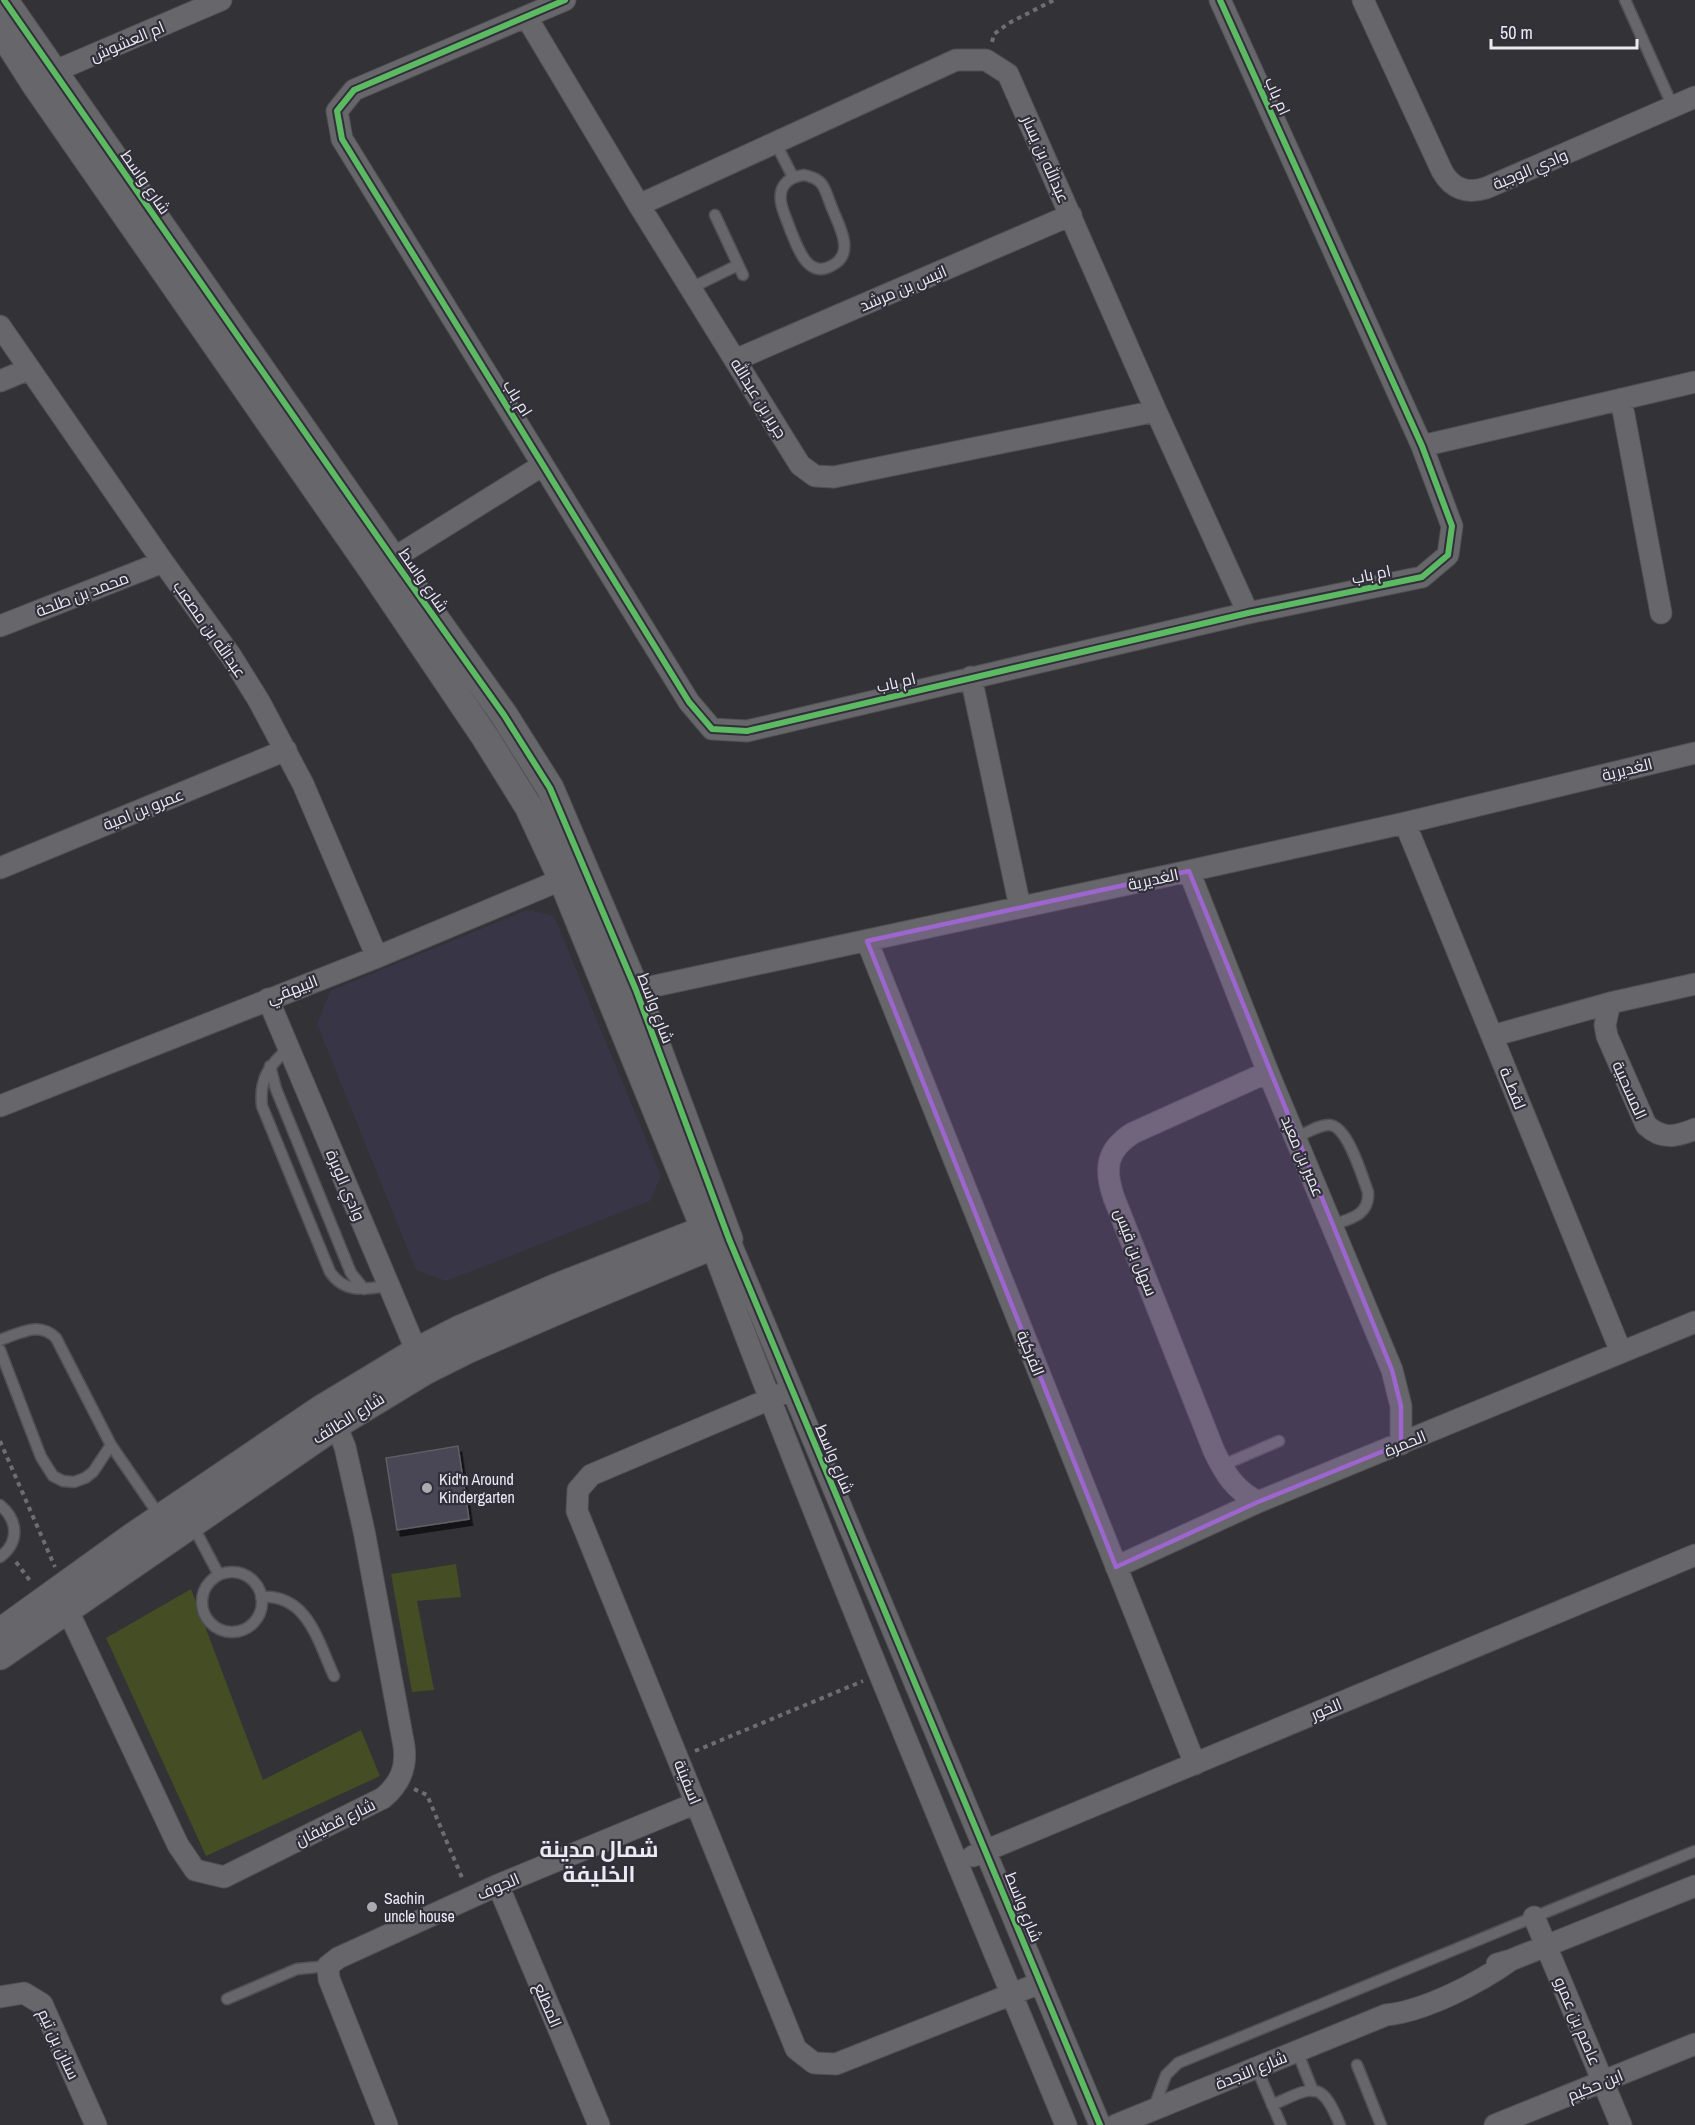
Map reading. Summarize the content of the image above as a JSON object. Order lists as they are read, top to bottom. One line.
{"streets":{"street":["ام العشوش","ام باب","عبدالله بن يسار","وادي الوجبة","شارع واسط","انيس بن مرشد","جرير بن عبدالله","محمد بن طلحة","عبدالله بن مصعب","الغديرية","عمرو بن امية","البيهقي","لقطــة","المسحبية","عمير بن معبد","وادي الوبرة","سهل بن قيس","الفركية","شارع الطائف","الحمرة","الخور","اسفينة","شارع قطيفان","الجوف","المطلع","عاصم بن عمرو","سنان بن تيم","شارع النجدة","ابن حكيم"]},"crossings":[["ام العشوش","شارع واسط"],["ام باب","عبدالله بن يسار"],["ام باب","جرير بن عبدالله"],["عبدالله بن يسار","انيس بن مرشد"],["عبدالله بن يسار","جرير بن عبدالله"],["شارع واسط","الغديرية"],["شارع واسط","البيهقي"],["شارع واسط","شارع الطائف"],["شارع واسط","الخور"],["شارع واسط","اسفينة"],["انيس بن مرشد","جرير بن عبدالله"],["محمد بن طلحة","عبدالله بن مصعب"],["عبدالله بن مصعب","عمرو بن امية"],["عبدالله بن مصعب","البيهقي"],["الغديرية","لقطــة"],["الغديرية","عمير بن معبد"],["الغديرية","الفركية"],["البيهقي","وادي الوبرة"],["لقطــة","الحمرة"],["عمير بن معبد","سهل بن قيس"],["عمير بن معبد","الحمرة"],["وادي الوبرة","شارع الطائف"],["سهل بن قيس","الحمرة"],["الفركية","الحمرة"],["الفركية","الخور"],["شارع الطائف","شارع قطيفان"],["اسفينة","الجوف"],["الجوف","المطلع"],["عاصم بن عمرو","شارع النجدة"],["عاصم بن عمرو","ابن حكيم"]],"districts":["شمال مدينة الخليفة"],"places":["Kid'n Around Kindergarten","Sachin uncle house"],"scale_bar":"50 m"}
